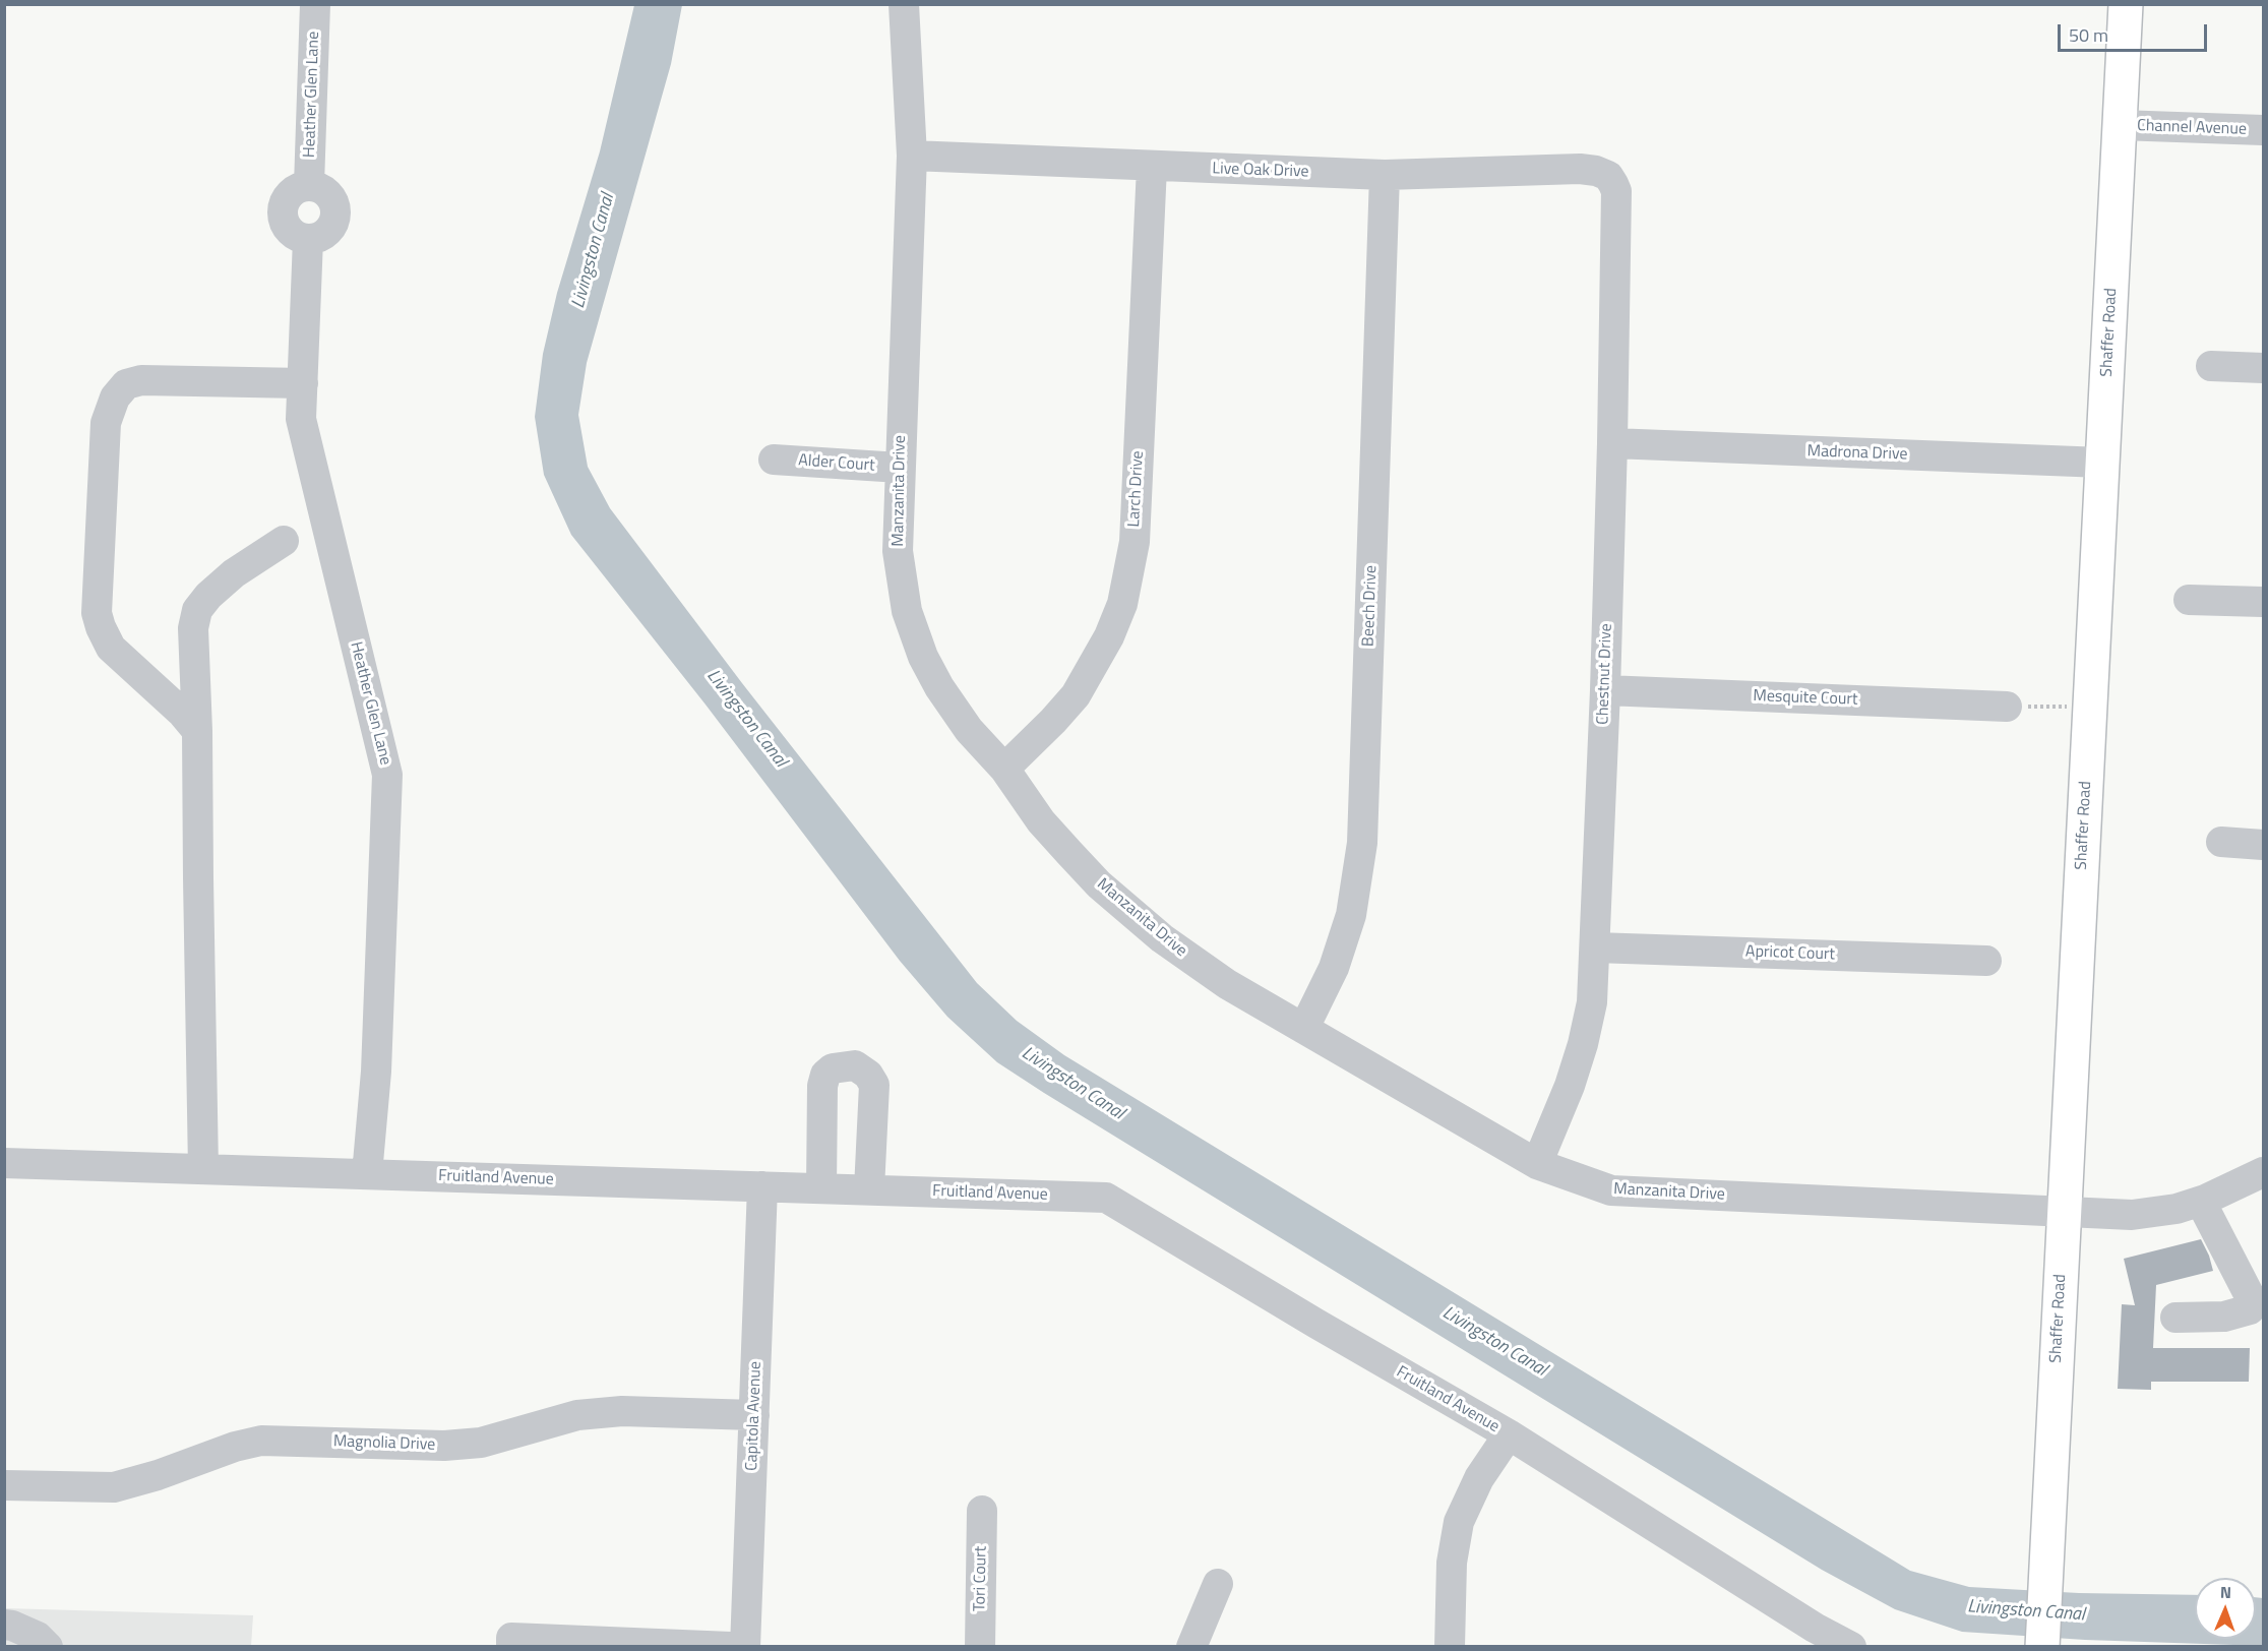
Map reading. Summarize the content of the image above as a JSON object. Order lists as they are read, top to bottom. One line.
{"streets":{"main road":["Shaffer Road"],"street":["Heather Glen Lane","Channel Avenue","Live Oak Drive","Madrona Drive","Alder Court","Larch Drive","Manzanita Drive","Beech Drive","Chestnut Drive","Mesquite Court","Apricot Court","Fruitland Avenue","Capitola Avenue","Magnolia Drive","Tori Court"]},"crossings":[["Heather Glen Lane","Fruitland Avenue"],["Channel Avenue","Shaffer Road"],["Live Oak Drive","Larch Drive"],["Live Oak Drive","Manzanita Drive"],["Live Oak Drive","Beech Drive"],["Live Oak Drive","Chestnut Drive"],["Shaffer Road","Madrona Drive"],["Shaffer Road","Manzanita Drive"],["Madrona Drive","Chestnut Drive"],["Alder Court","Manzanita Drive"],["Larch Drive","Manzanita Drive"],["Manzanita Drive","Beech Drive"],["Manzanita Drive","Chestnut Drive"],["Chestnut Drive","Mesquite Court"],["Chestnut Drive","Apricot Court"],["Fruitland Avenue","Capitola Avenue"],["Capitola Avenue","Magnolia Drive"]],"water":["Livingston Canal"],"scale_bar":"50 m","north":"top"}
